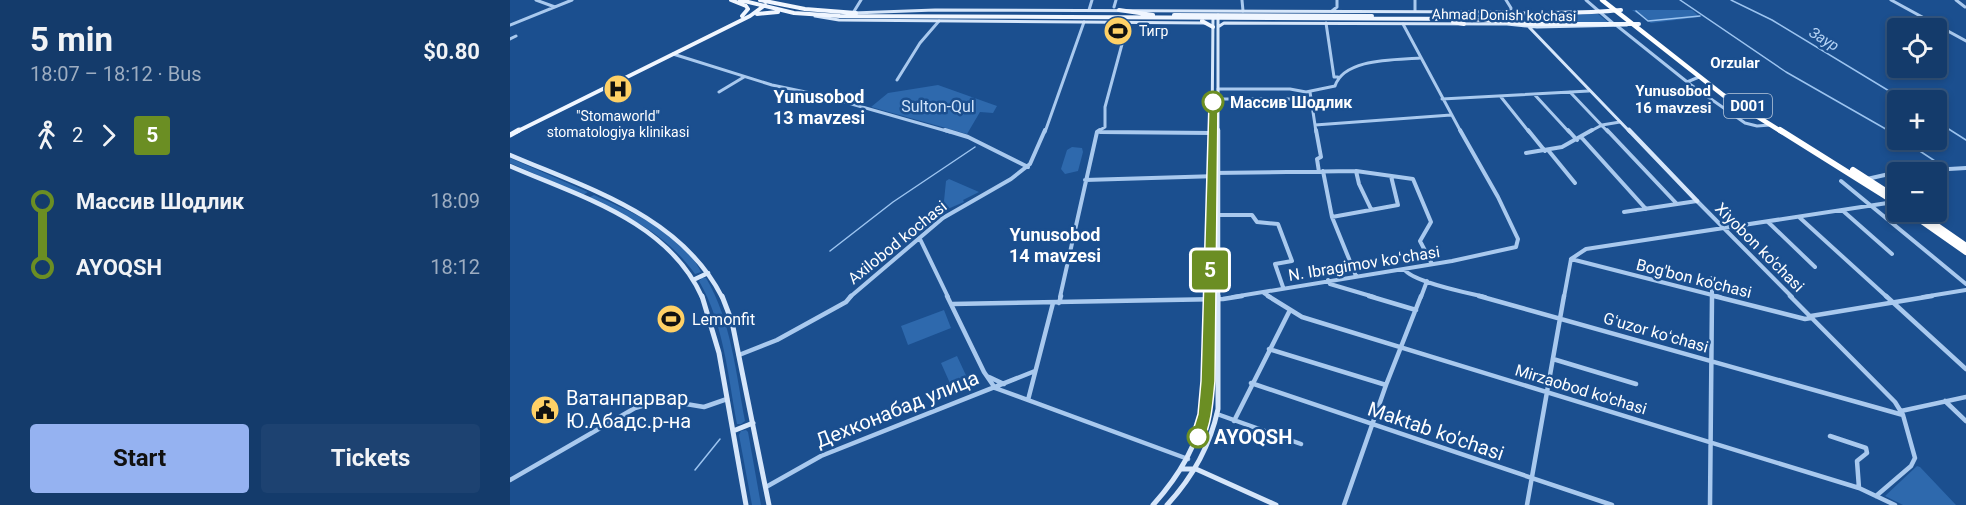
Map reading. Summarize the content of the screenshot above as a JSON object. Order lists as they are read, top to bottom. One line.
{"streets":{"highway":["D001"],"main road":["Ahmad Donish ko'chasi","Xiyobon ko'chasi","Дехконабад улица"],"street":["Axilobod kochasi","N. Ibragimov koʻchasi","Bog'bon ko'chasi","Gʻuzor koʻchasi","Mirzaobod ko'chasi","Maktab ko'chasi"]},"crossings":[["Ahmad Donish ko'chasi","D001"],["Ahmad Donish ko'chasi","Xiyobon ko'chasi"],["Xiyobon ko'chasi","Bog'bon ko'chasi"],["Xiyobon ko'chasi","Gʻuzor koʻchasi"],["Xiyobon ko'chasi","Mirzaobod ko'chasi"],["N. Ibragimov koʻchasi","Gʻuzor koʻchasi"],["N. Ibragimov koʻchasi","Mirzaobod ko'chasi"]],"districts":["Orzular","Yunusobod 16 mavzesi","Yunusobod 13 mavzesi","Yunusobod 14 mavzesi"],"water":["Заур"],"parks":["Sulton-Qul"],"places":{"sports":["Тигр","Lemonfit"],"hospital":["\"Stomaworld\" stomatologiya klinikasi"],"other":["Массив Шодлик","AYOQSH"],"public building":["Ватанпарвар Ю.Абадс.р-на"]},"lines":["bus line 5"],"page":{"heading":["5 min","18:07 – 18:12 · Bus","$0.80"],"on_map":"5","map_buttons":["+","−"],"legs":["2","5"],"list":[{"name":"Массив Шодлик","value":"18:09"},{"name":"AYOQSH","value":"18:12"}],"buttons":["Start","Tickets"]}}
